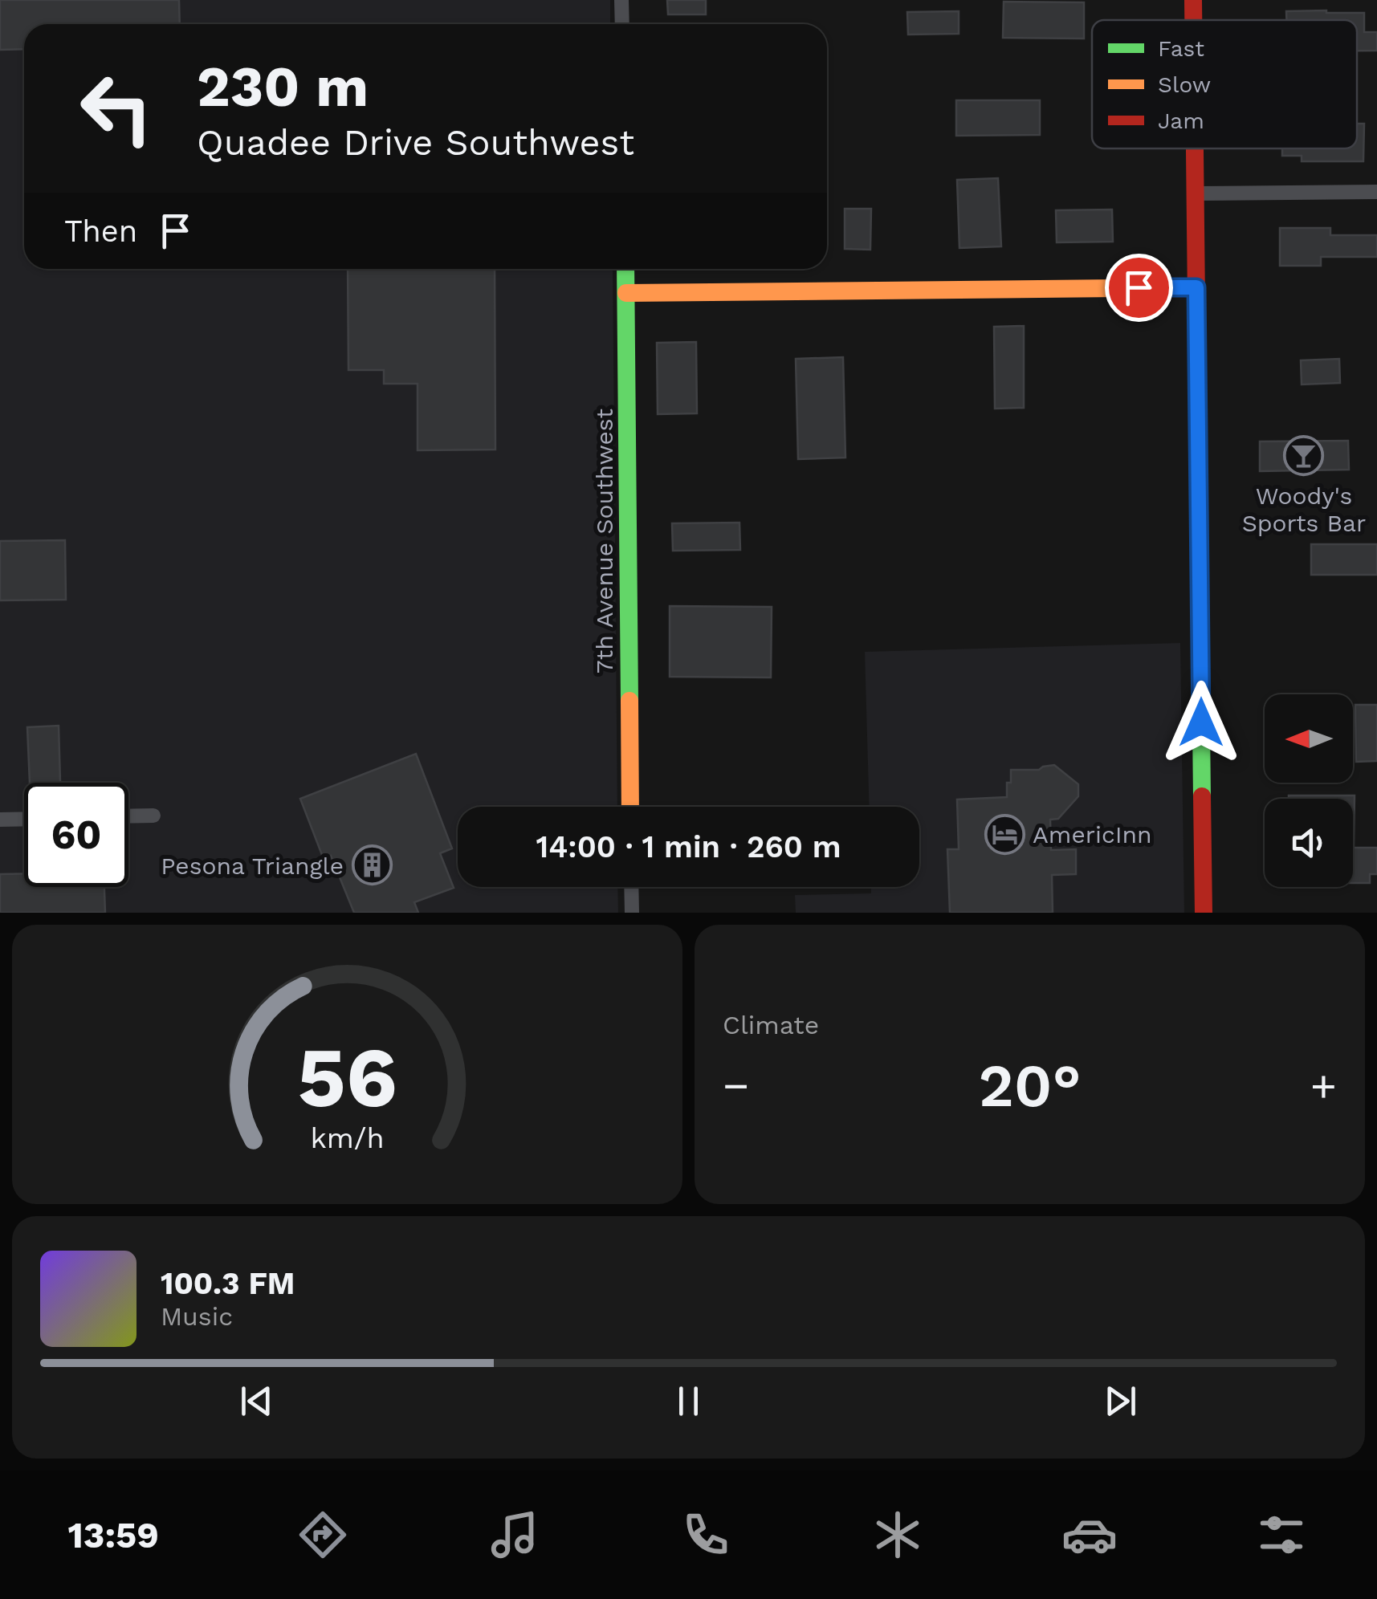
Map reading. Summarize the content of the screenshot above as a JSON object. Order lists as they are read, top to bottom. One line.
{"streets":{"street":["7th Avenue Southwest"]},"places":{"bar":["Woody's Sports Bar"],"hotel":["AmericInn"],"building":["Pesona Triangle"]},"legend":["Fast","Slow","Jam"],"north":"left","page":{"turn":["230 m","Quadee Drive Southwest"],"then":"Then","limit":"60","trip":"14:00 · 1 min · 260 m","tile":"Climate","heat":["−","20°","+"],"song":["100.3 FM","Music"],"tabs":"13:59","gauge":["56","km/h"]}}
